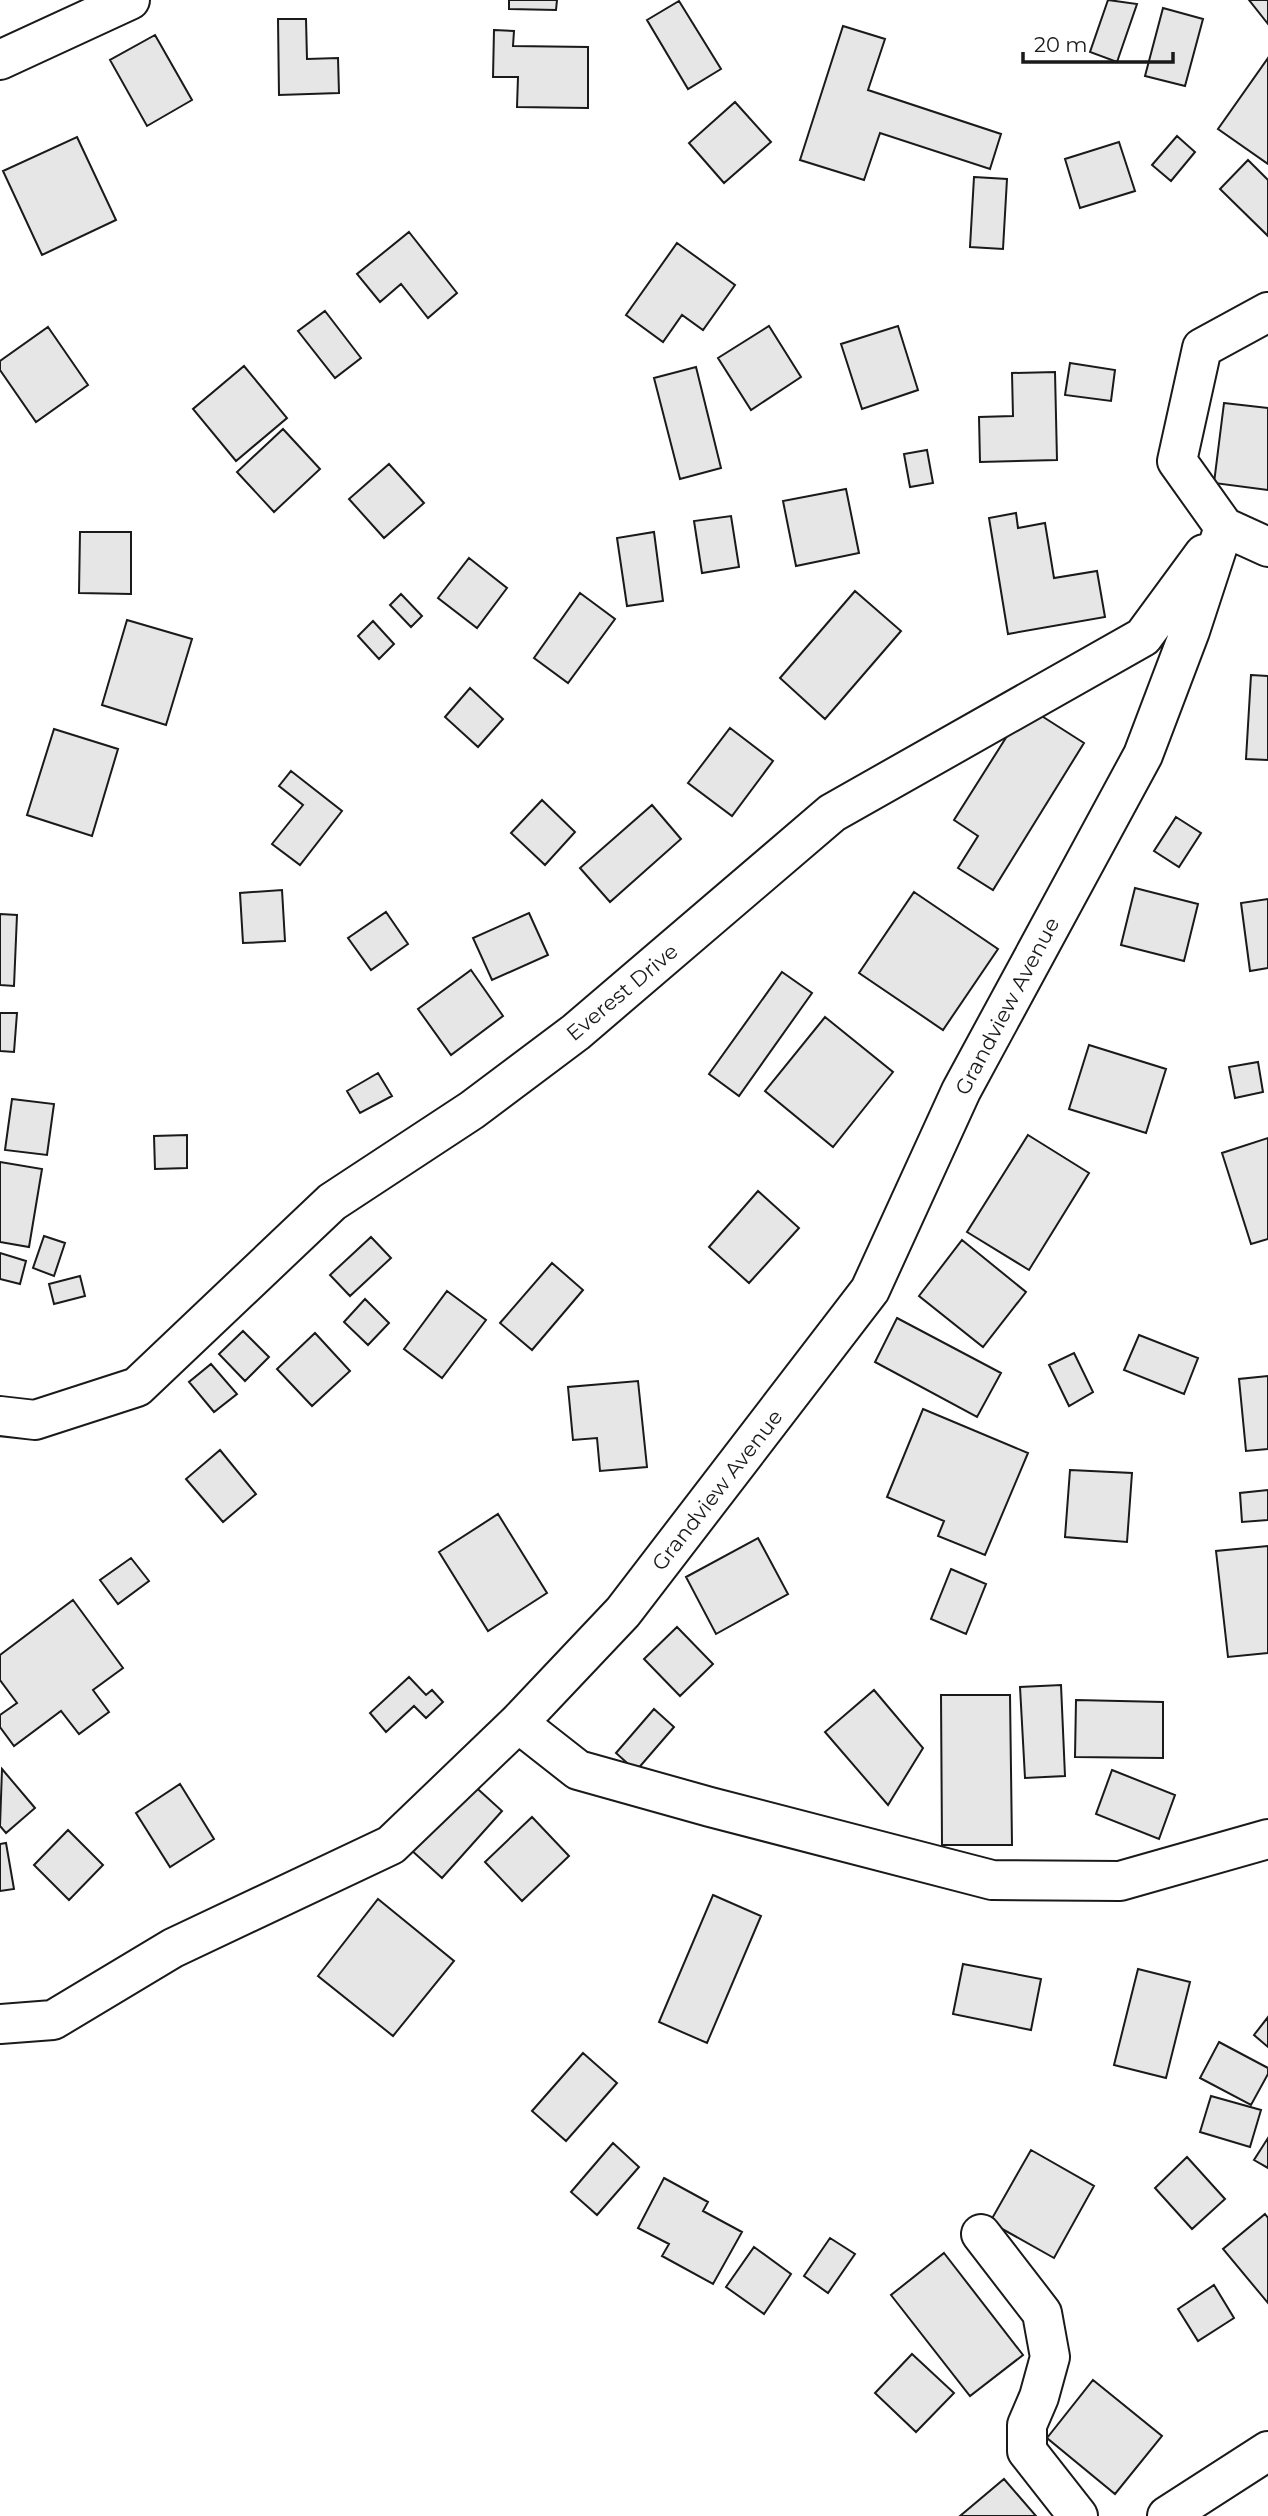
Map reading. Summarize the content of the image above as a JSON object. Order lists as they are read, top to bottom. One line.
{"streets":{"street":["Everest Drive","Grandview Avenue"]},"crossings":[["Everest Drive","Grandview Avenue"]],"scale_bar":"20 m"}
